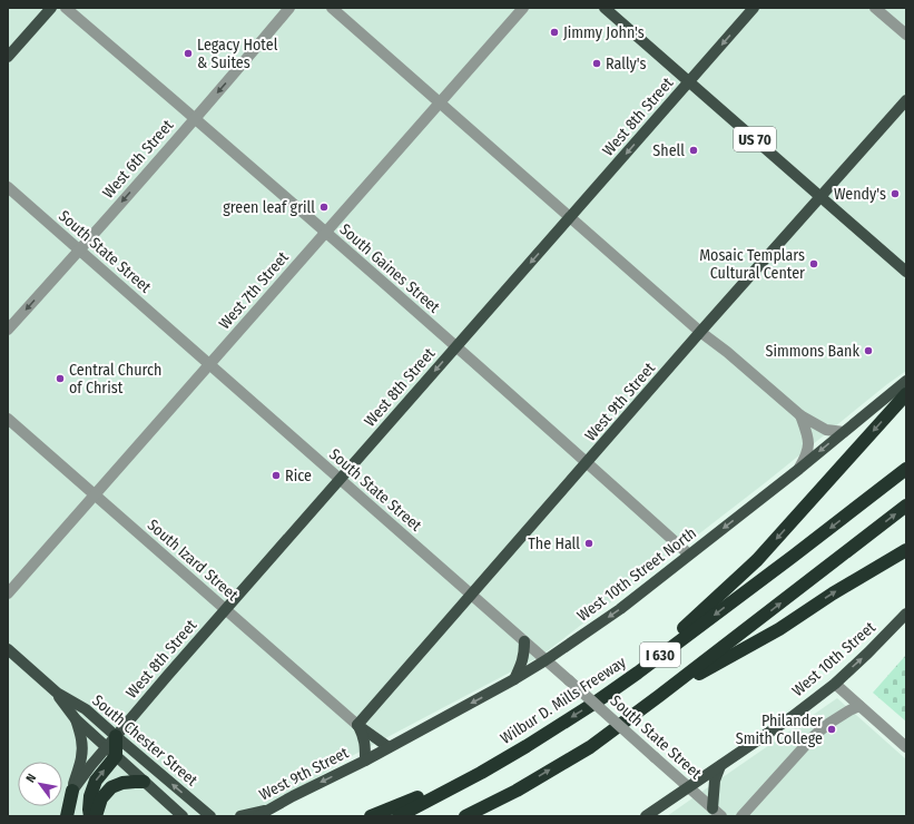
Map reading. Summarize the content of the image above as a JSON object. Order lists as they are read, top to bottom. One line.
{"streets":{"highway":["I 630","Wilbur D. Mills Freeway"],"main road":["West 8th Street","US 70","West 9th Street","South Izard Street","West 10th Street North","West 10th Street","South Chester Street"],"street":["West 6th Street","South State Street","South Gaines Street","West 7th Street"]},"crossings":[["West 8th Street","US 70"],["West 8th Street","South State Street"],["West 8th Street","South Gaines Street"],["West 8th Street","South Izard Street"],["West 8th Street","South Chester Street"],["US 70","West 9th Street"],["West 6th Street","South State Street"],["West 6th Street","South Gaines Street"],["South State Street","West 7th Street"],["South State Street","West 9th Street"],["South State Street","West 10th Street North"],["South State Street","West 10th Street"],["South Gaines Street","West 7th Street"],["South Gaines Street","West 9th Street"],["South Gaines Street","West 10th Street North"],["West 7th Street","South Izard Street"],["West 9th Street","South Izard Street"],["West 9th Street","West 10th Street North"],["South Izard Street","West 10th Street North"]],"one_way":["West 8th Street","West 6th Street","West 10th Street North"],"places":["Jimmy John's","Legacy Hotel & Suites","Rally's","Shell","Wendy's","green leaf grill","Mosaic Templars Cultural Center","Simmons Bank","Central Church of Christ","Rice","The Hall","Philander Smith College"],"north":"top left"}
